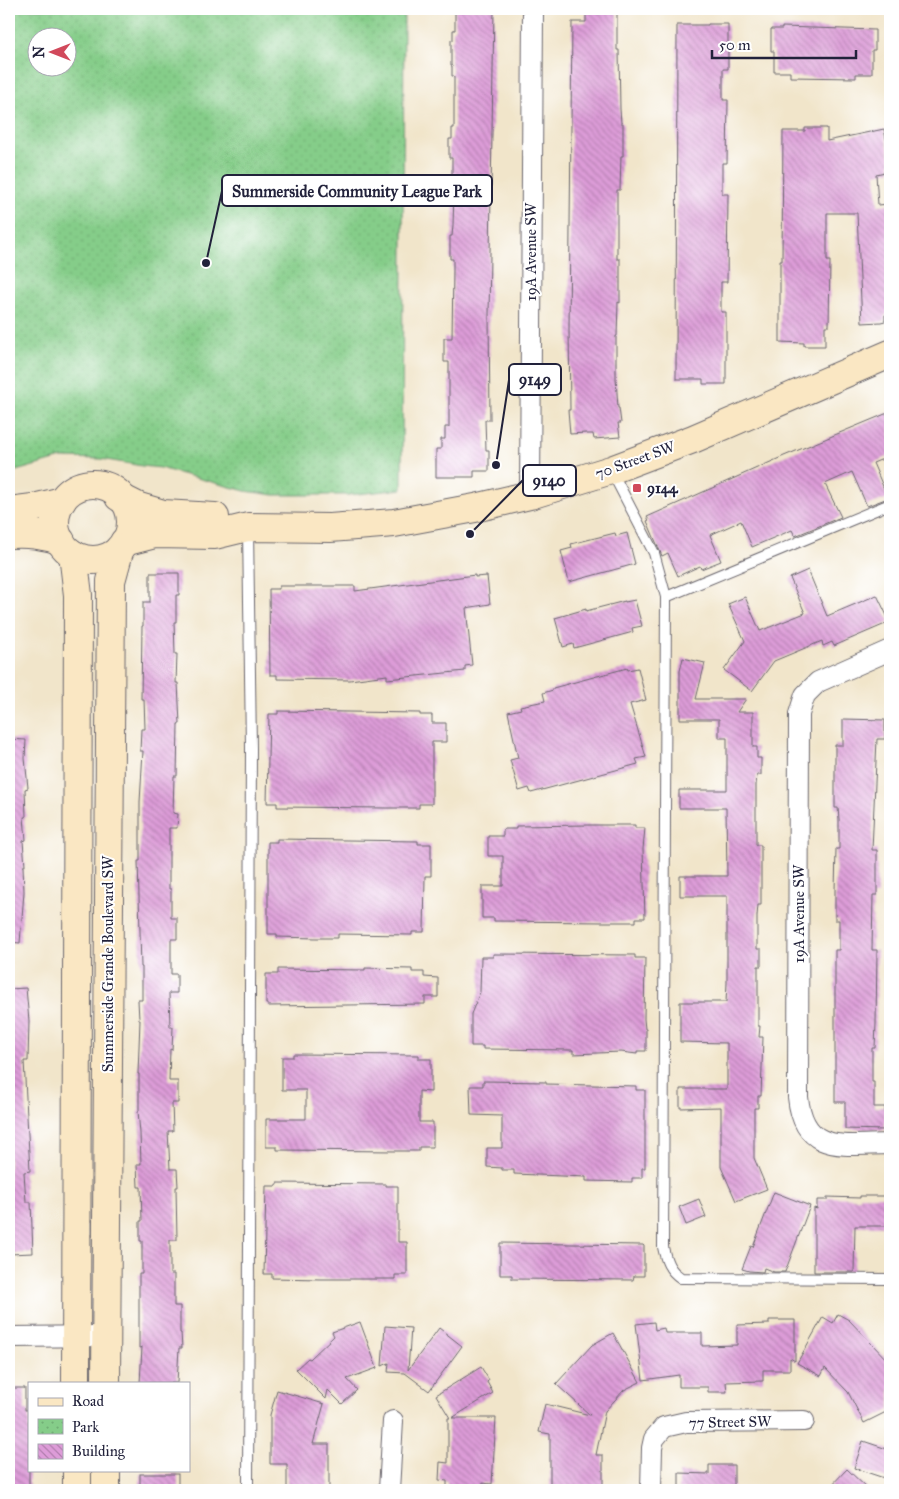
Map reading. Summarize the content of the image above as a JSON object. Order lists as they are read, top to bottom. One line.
{"streets":{"street":["19A Avenue SW","70 Street SW","Summerside Grande Boulevard SW","77 Street SW"]},"crossings":[["19A Avenue SW","70 Street SW"],["70 Street SW","Summerside Grande Boulevard SW"]],"places":{"other":["Summerside Community League Park","9149","9140"],"transit":["9144"]},"legend":["Road","Park","Building"],"scale_bar":"50 m","north":"left"}
